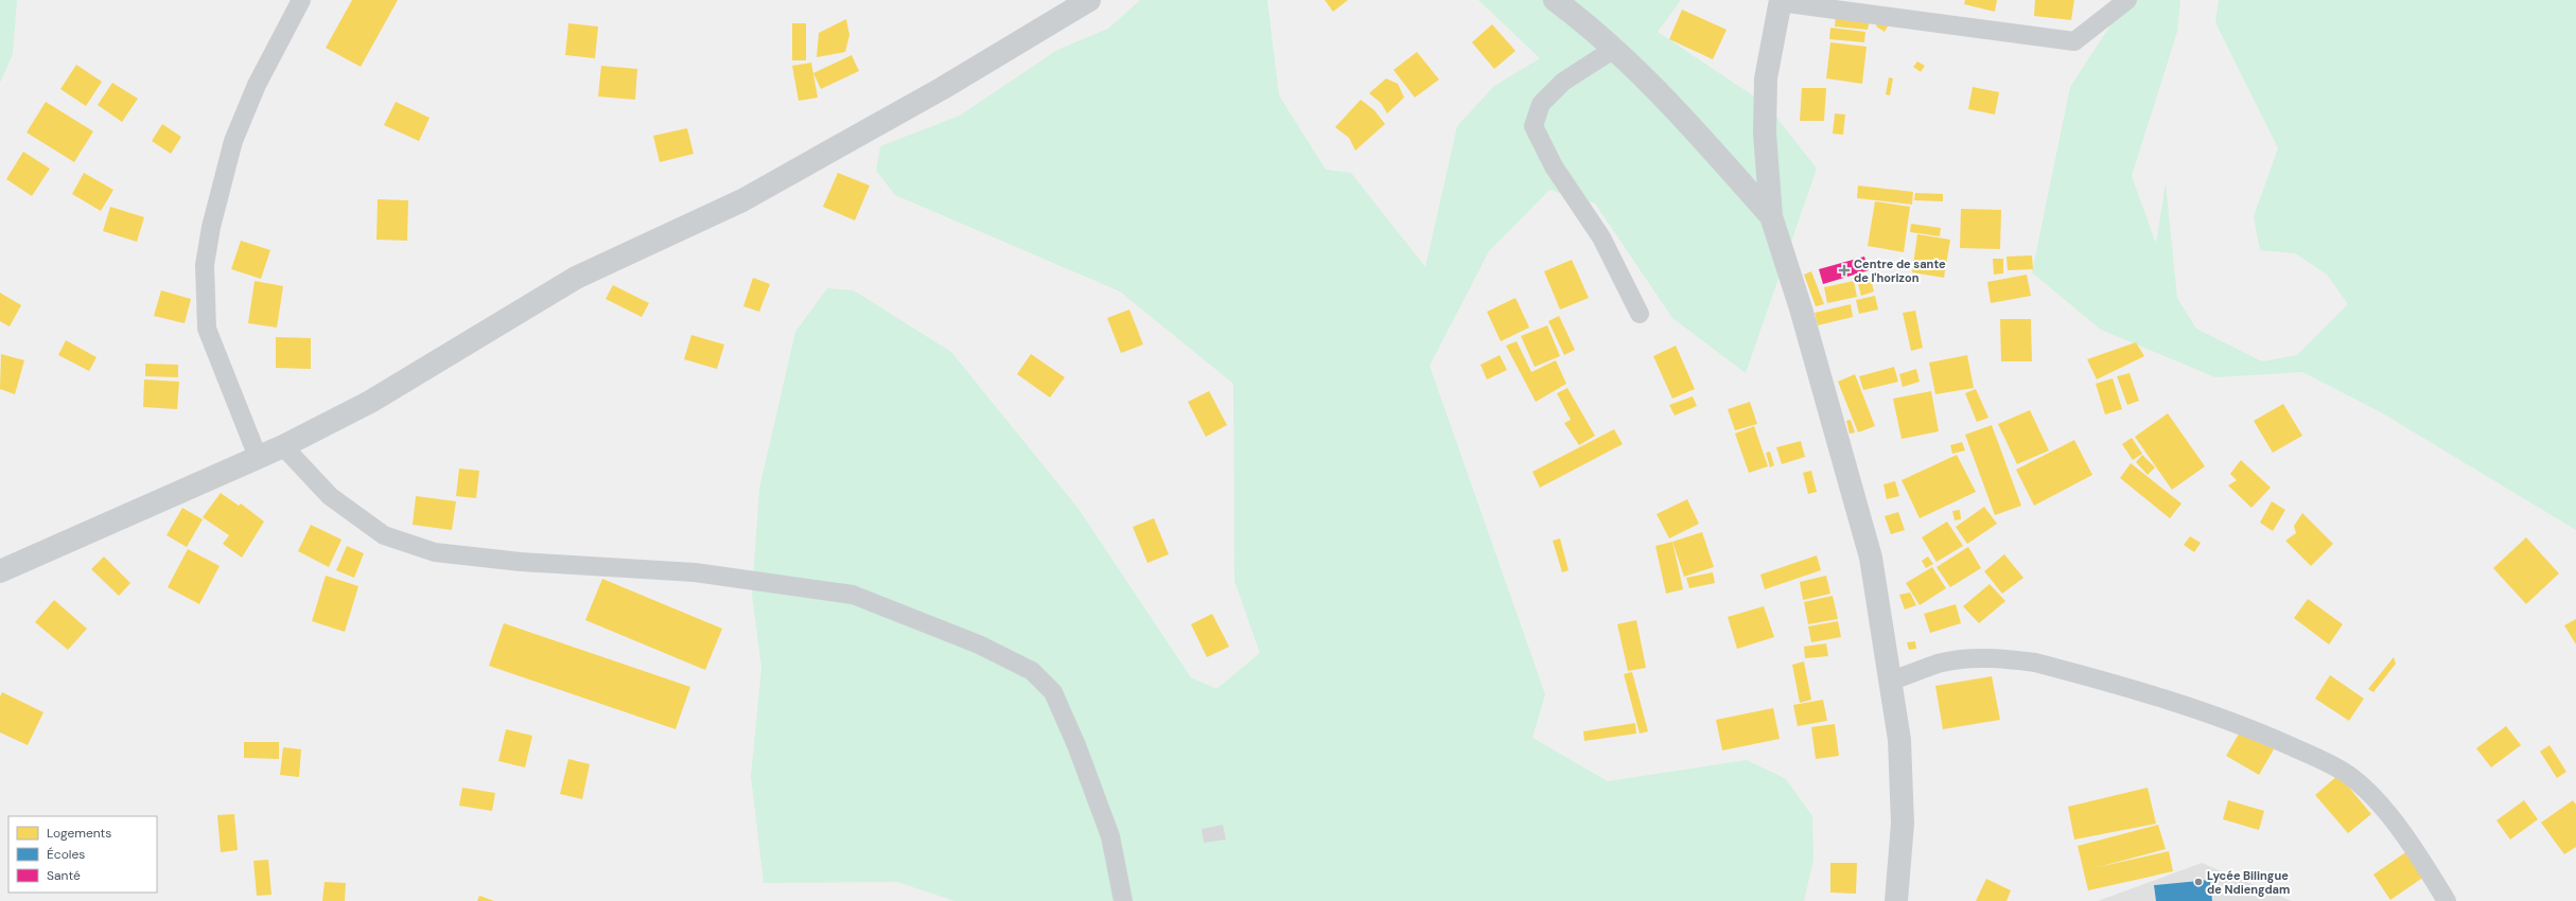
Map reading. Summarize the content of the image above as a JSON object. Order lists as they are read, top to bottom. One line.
{"places":{"health":["Centre de sante de l'horizon"],"other":["Lycée Bilingue de Ndiengdam"]},"legend":["Logements","Écoles","Santé"]}
